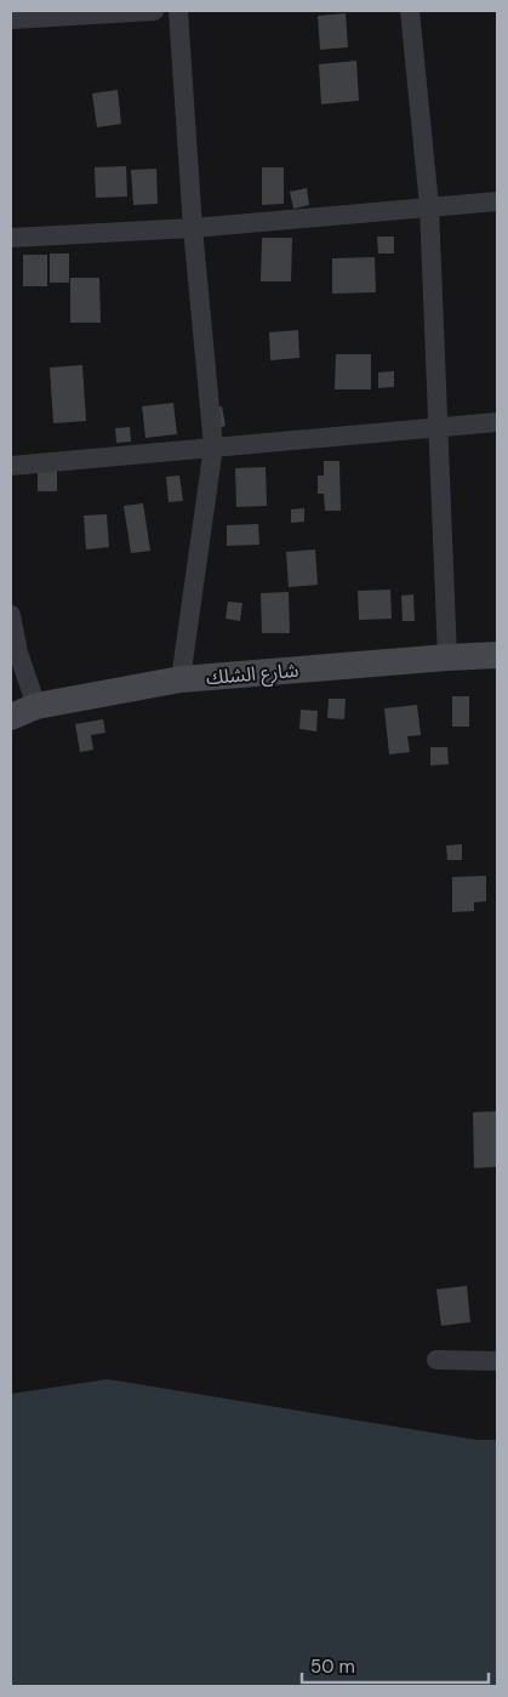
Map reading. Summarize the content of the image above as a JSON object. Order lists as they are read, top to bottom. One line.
{"streets":{"street":["شارع الشلك"]},"scale_bar":"50 m"}
